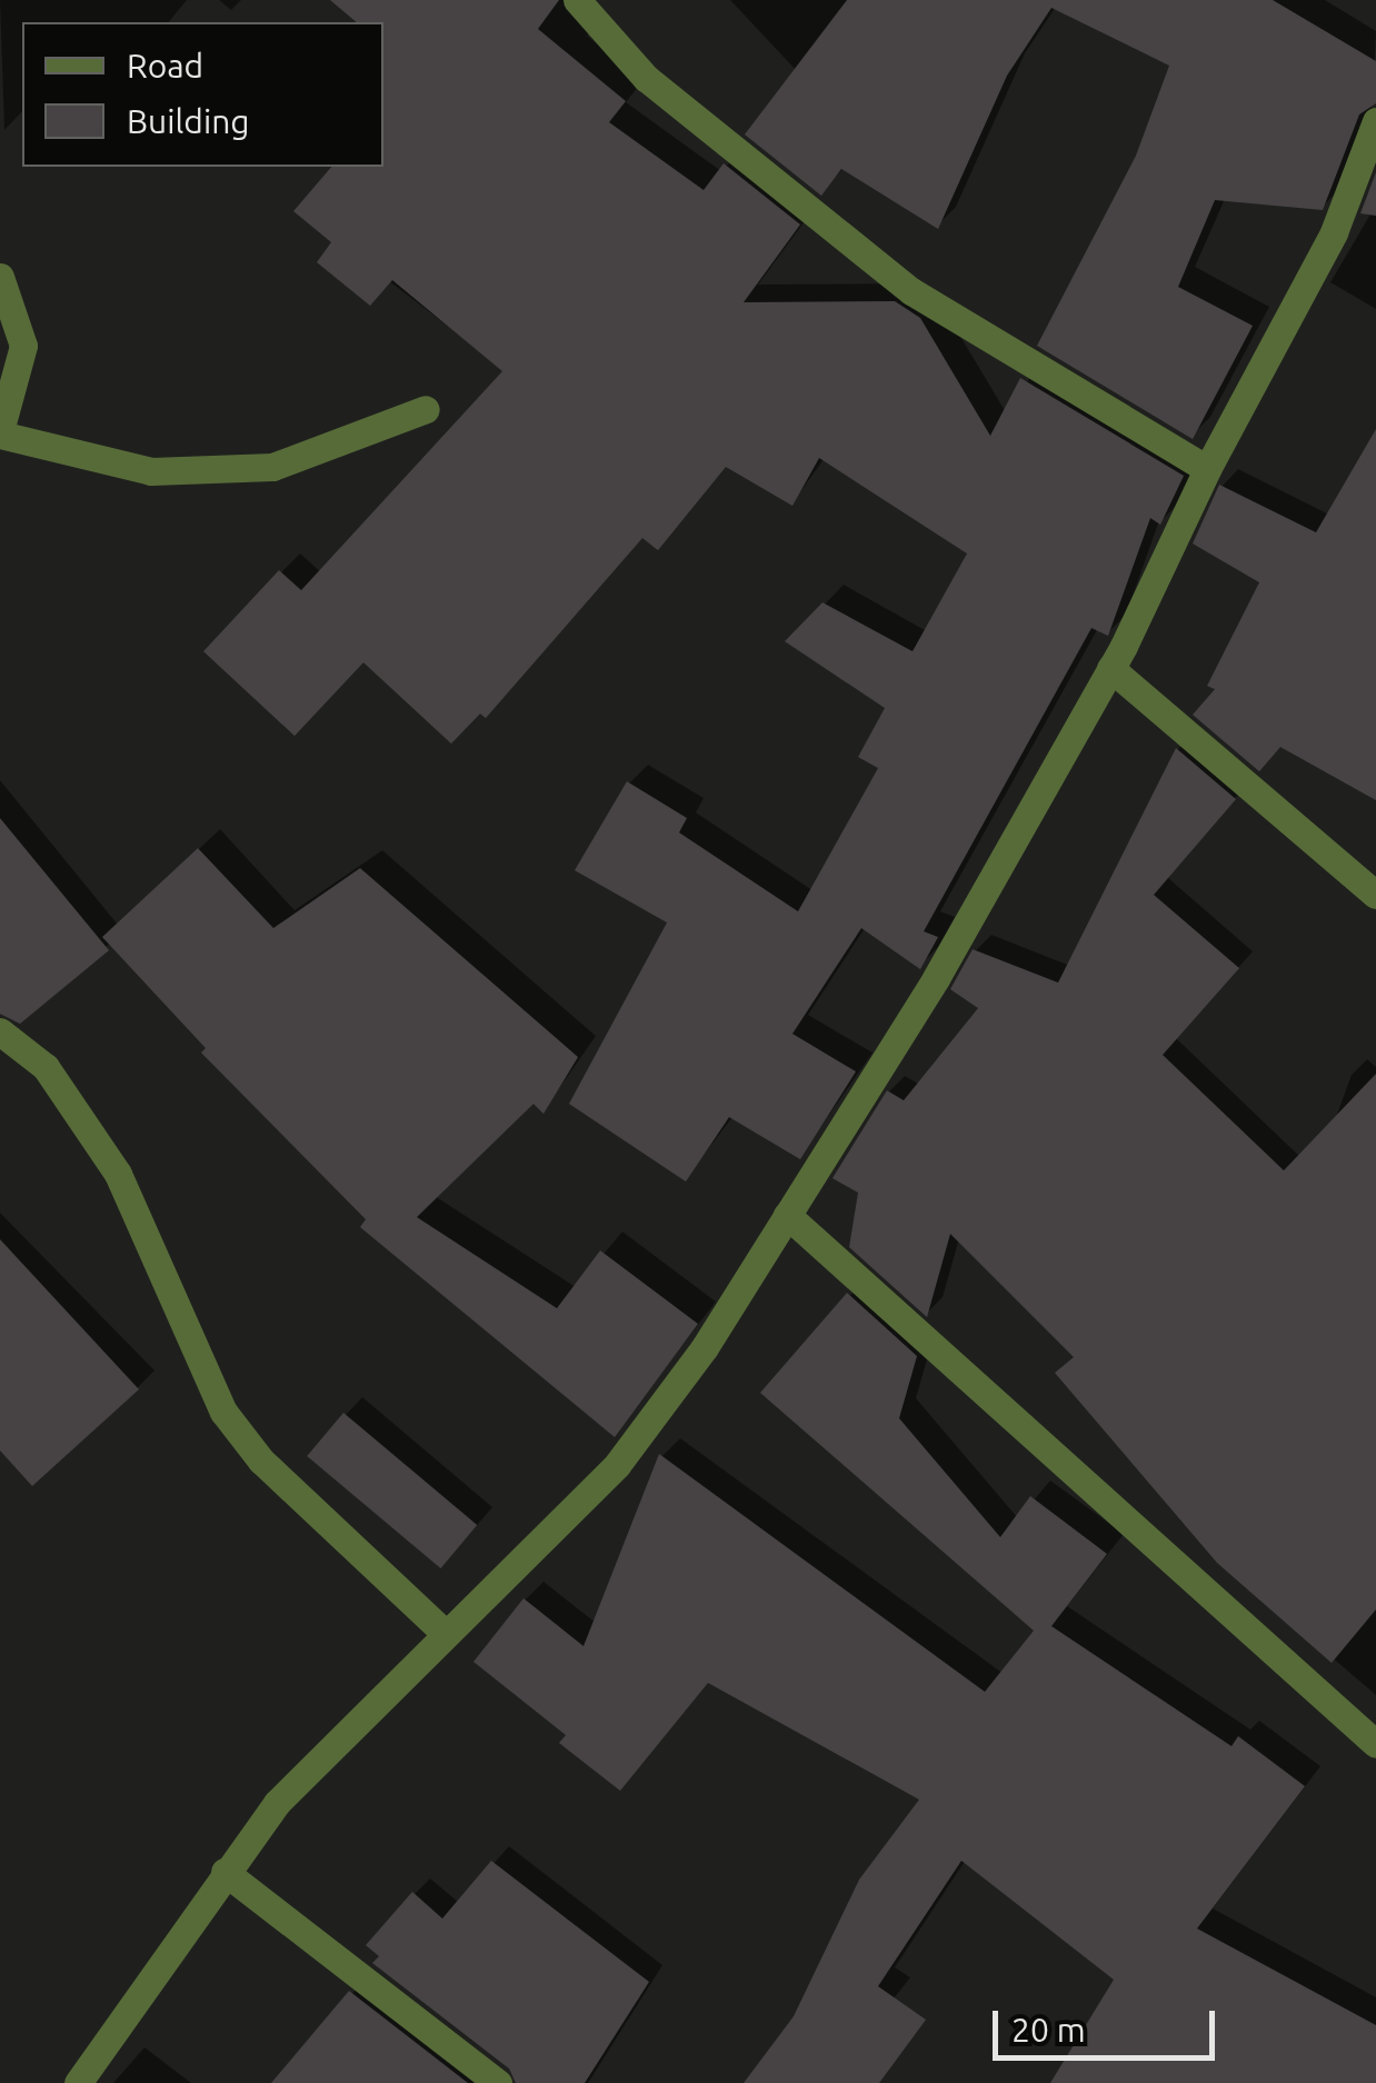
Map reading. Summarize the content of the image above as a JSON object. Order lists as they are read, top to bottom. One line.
{"legend":["Road","Building"],"scale_bar":"20 m"}
